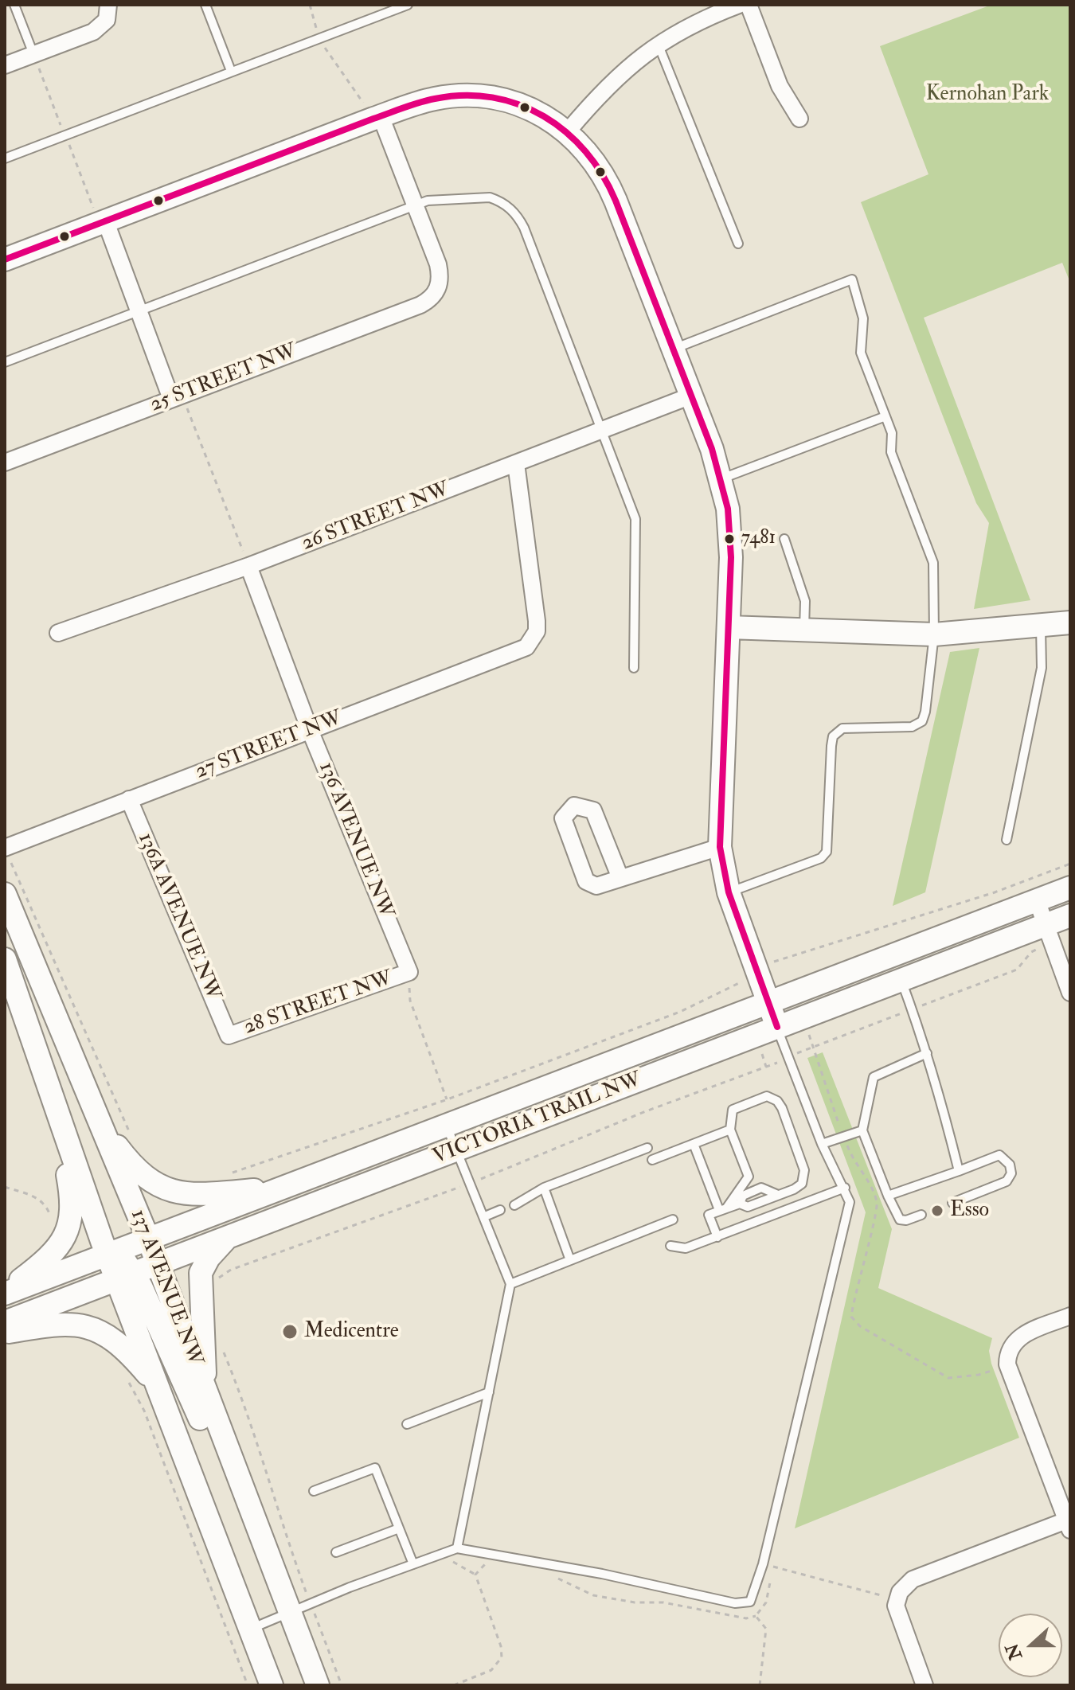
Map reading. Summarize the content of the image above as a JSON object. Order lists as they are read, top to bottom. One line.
{"streets":{"main road":["VICTORIA TRAIL NW","137 AVENUE NW"],"street":["25 STREET NW","26 STREET NW","27 STREET NW","136 AVENUE NW","136A AVENUE NW","28 STREET NW"]},"crossings":[["26 STREET NW","27 STREET NW"],["26 STREET NW","136 AVENUE NW"],["27 STREET NW","136 AVENUE NW"],["27 STREET NW","136A AVENUE NW"],["136 AVENUE NW","28 STREET NW"],["136A AVENUE NW","28 STREET NW"],["VICTORIA TRAIL NW","137 AVENUE NW"]],"parks":["Kernohan Park"],"places":["7481","Esso","Medicentre"],"north":"left"}
